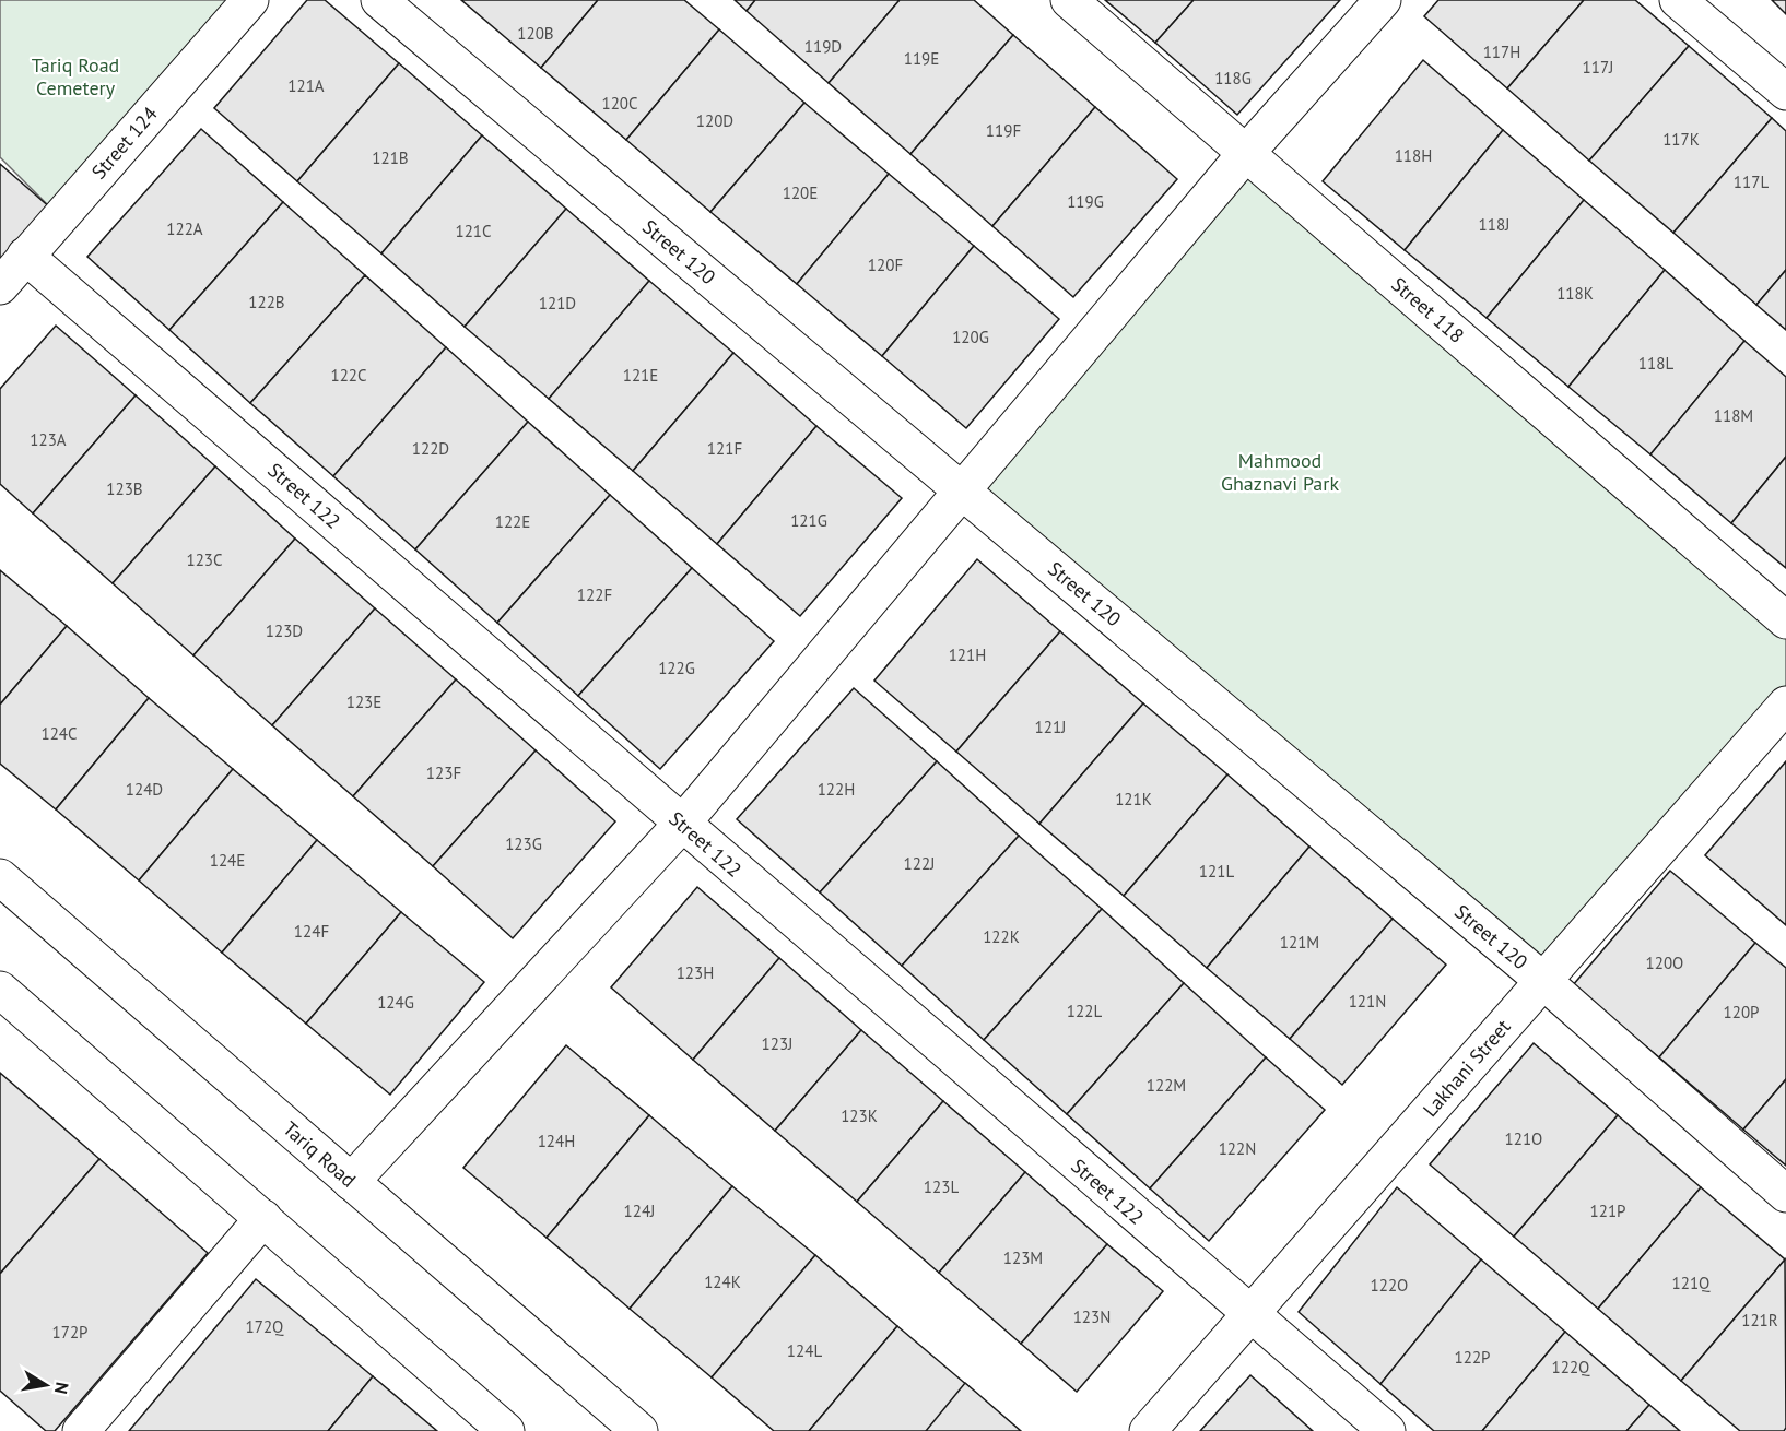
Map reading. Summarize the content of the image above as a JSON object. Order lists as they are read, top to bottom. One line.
{"streets":{"street":["Street 124","Street 120","Street 118","Street 122","Lakhani Street","Tariq Road"]},"crossings":[["Street 124","Street 122"],["Street 120","Lakhani Street"],["Street 122","Lakhani Street"]],"parks":["Tariq Road Cemetery","Mahmood Ghaznavi Park"],"house_numbers":["120B","119D","117H","119E","117J","118G","121A","120C","120D","119F","117K","118H","121B","117L","120E","119G","118J","122A","121C","120F","118K","122B","121D","120G","118L","122C","121E","118M","123A","122D","121F","123B","121G","122E","123C","122F","123D","121H","122G","123E","121J","124C","123F","124D","122H","121K","123G","124E","122J","121L","124F","122K","121M","120O","123H","121N","124G","122L","120P","123J","122M","123K","121O","124H","122N","123L","124J","121P","123M","124K","121Q","122O","123N","121R","172Q","172P","124L","122P","122Q"],"north":"right"}
